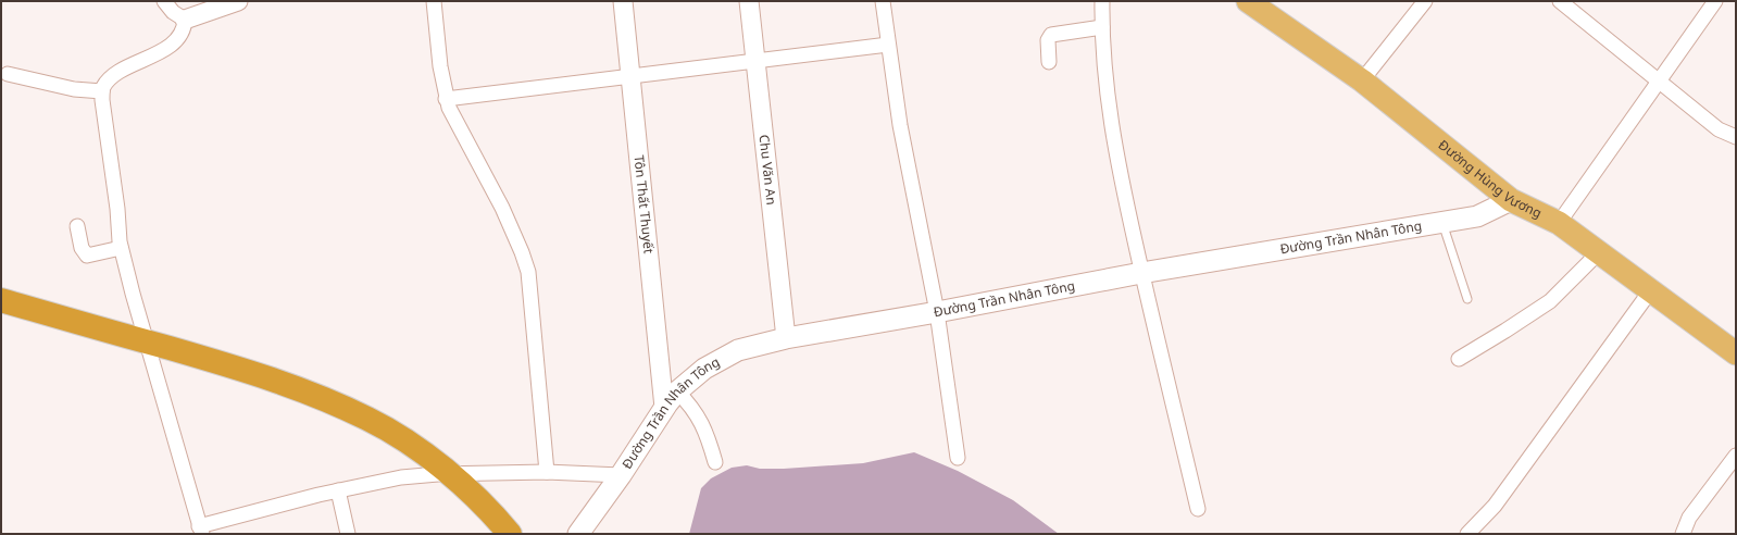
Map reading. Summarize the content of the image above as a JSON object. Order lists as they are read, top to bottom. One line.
{"streets":{"main road":["Đường Hùng Vương","Đường Trần Nhân Tông"],"street":["Chu Văn An","Tôn Thất Thuyết"]},"crossings":[["Chu Văn An","Đường Trần Nhân Tông"],["Đường Hùng Vương","Đường Trần Nhân Tông"],["Tôn Thất Thuyết","Đường Trần Nhân Tông"]]}
